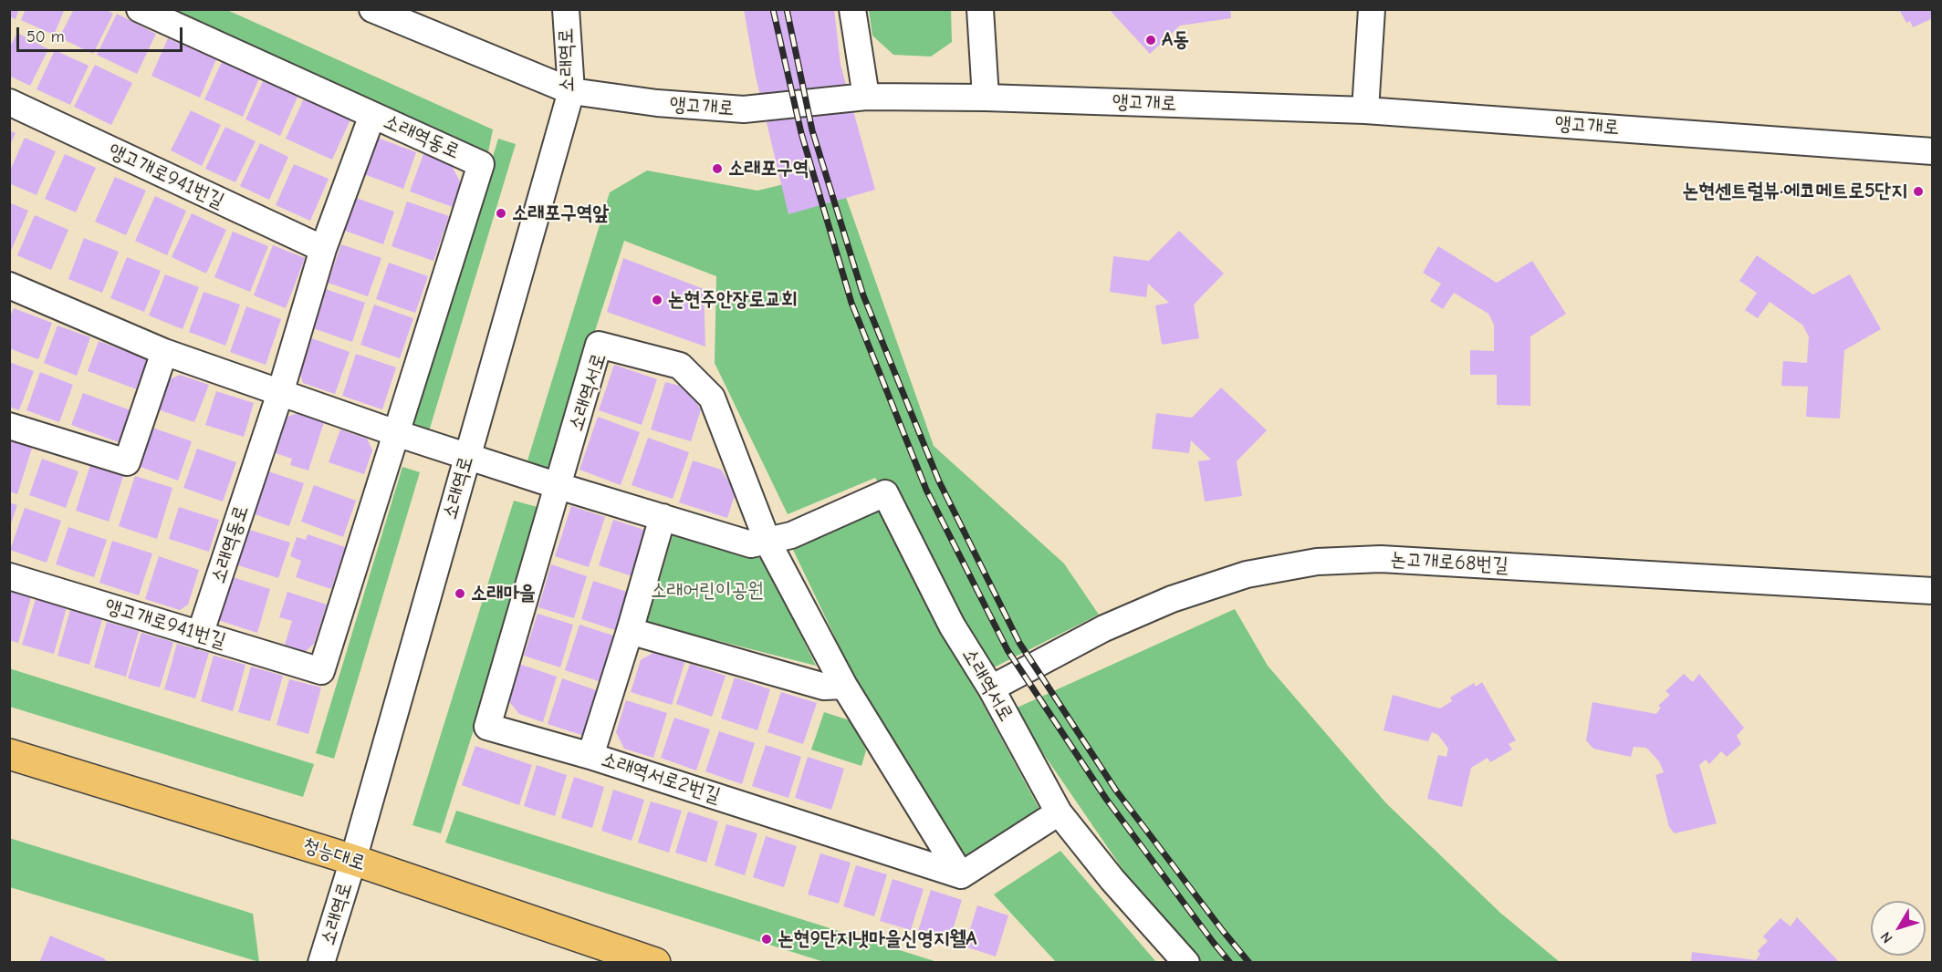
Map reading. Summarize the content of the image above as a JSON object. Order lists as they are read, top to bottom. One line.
{"streets":{"main road":["청능대로"],"street":["소래역로","앵고개로","소래역동로","앵고개로941번길","소래역서로","논고개로68번길","소래역서로2번길"]},"crossings":[["소래역로","앵고개로"],["소래역로","소래역서로"],["소래역로","청능대로"],["소래역동로","앵고개로941번길"],["소래역서로","논고개로68번길"],["소래역서로","소래역서로2번길"]],"parks":["소래어린이공원"],"places":["A동","소래포구역","논현센트럴뷰·에코메트로5단지","소래포구역앞","논현주안장로교회","소래마을","논현9단지냇마을신영지웰A"],"scale_bar":"50 m","north":"bottom left"}
